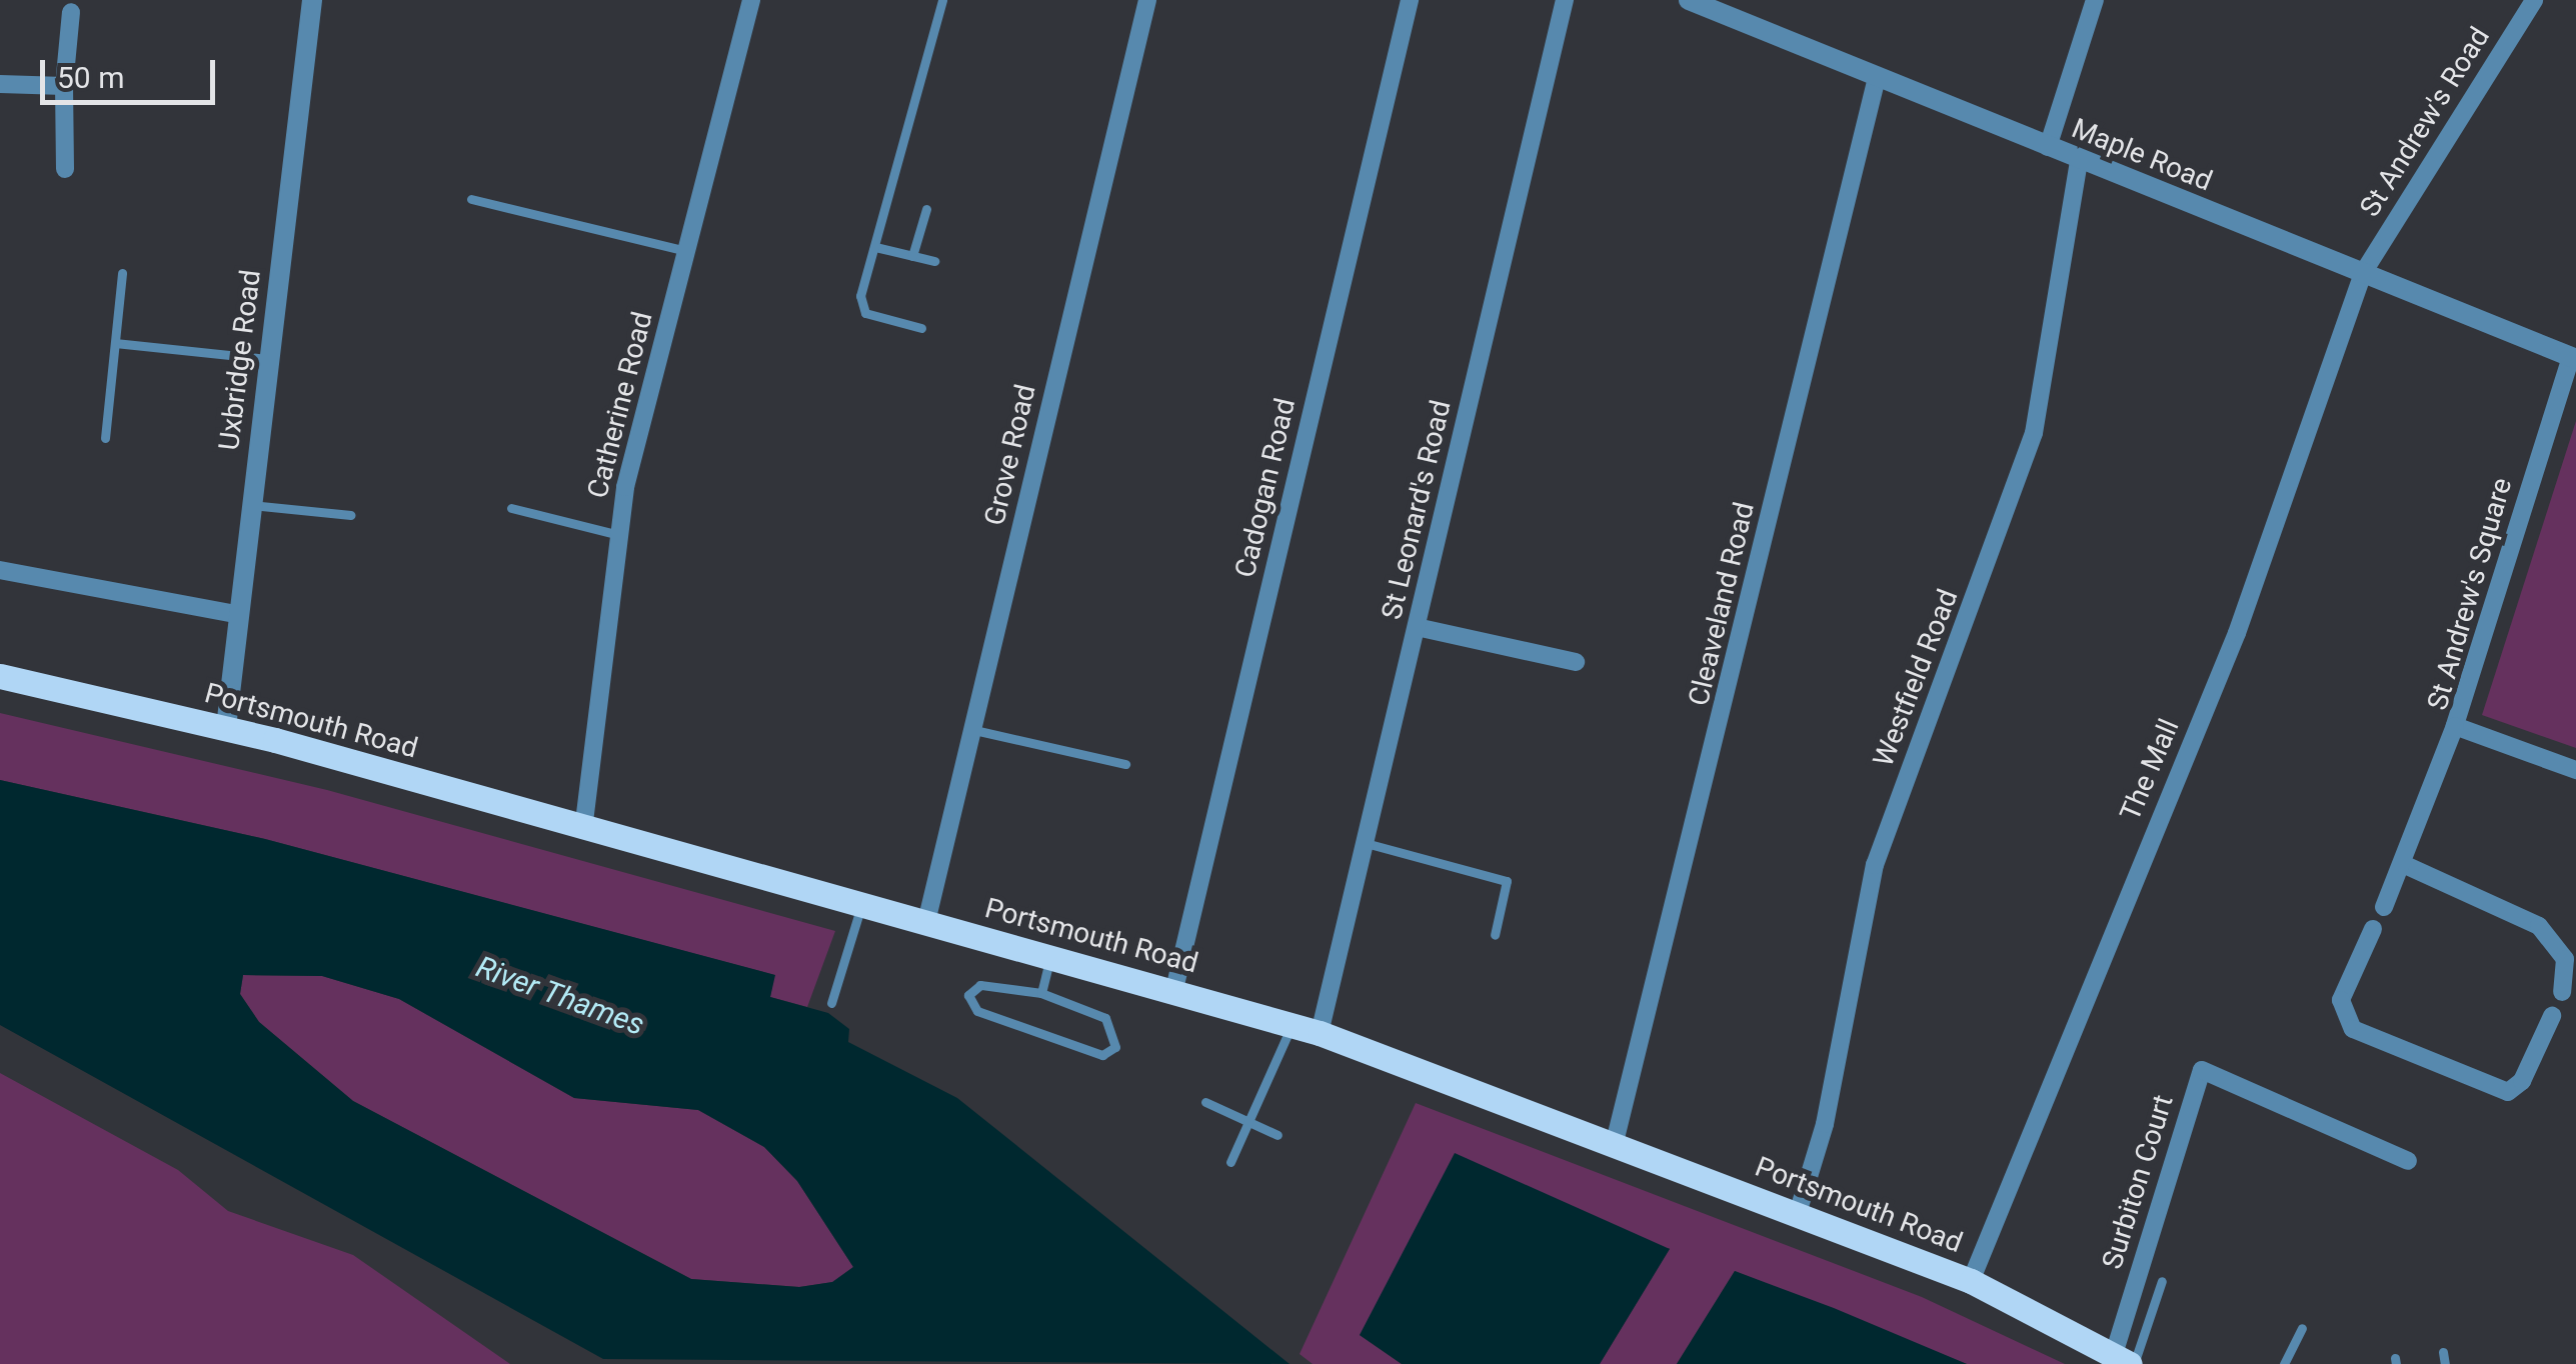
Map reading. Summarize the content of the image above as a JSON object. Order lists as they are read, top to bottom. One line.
{"streets":{"main road":["Portsmouth Road"],"street":["St Andrew's Road","Maple Road","Uxbridge Road","Catherine Road","Grove Road","Cadogan Road","St Leonard's Road","St Andrew's Square","Cleaveland Road","Westfield Road","The Mall","Surbiton Court"]},"crossings":[["St Andrew's Road","Maple Road"],["St Andrew's Road","The Mall"],["Maple Road","St Andrew's Square"],["Maple Road","Cleaveland Road"],["Maple Road","Westfield Road"],["Maple Road","The Mall"],["Uxbridge Road","Portsmouth Road"],["Catherine Road","Portsmouth Road"],["Grove Road","Portsmouth Road"],["Cadogan Road","Portsmouth Road"],["St Leonard's Road","Portsmouth Road"],["Cleaveland Road","Portsmouth Road"],["Westfield Road","Portsmouth Road"],["Portsmouth Road","The Mall"],["Portsmouth Road","Surbiton Court"]],"water":["River Thames"],"scale_bar":"50 m"}
